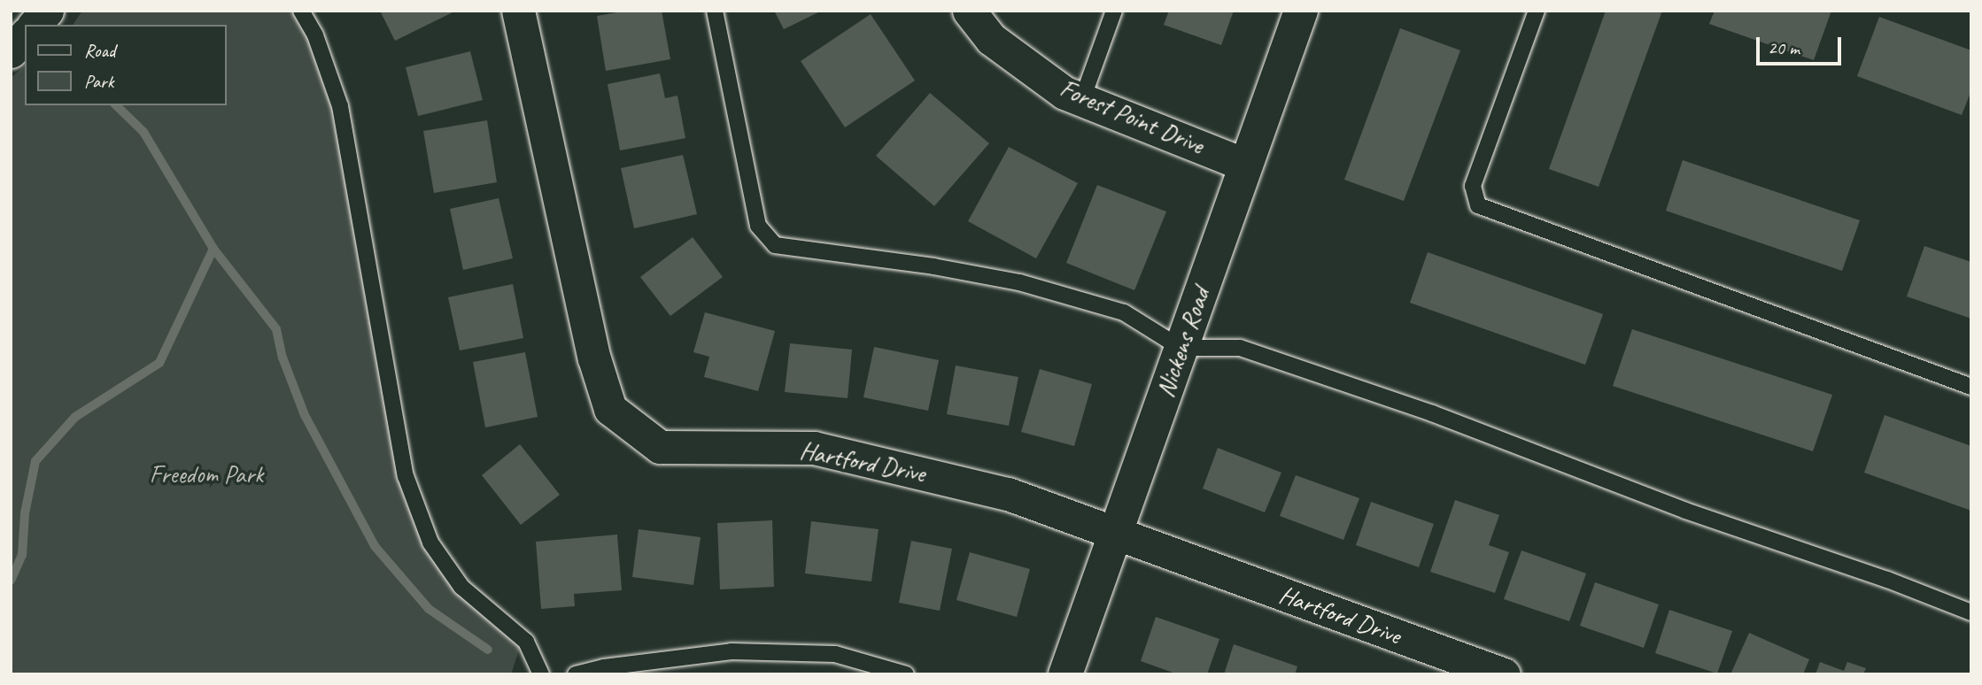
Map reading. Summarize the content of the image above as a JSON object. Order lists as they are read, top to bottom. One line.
{"streets":{"street":["Forest Point Drive","Nickens Road","Hartford Drive"]},"crossings":[["Forest Point Drive","Nickens Road"],["Nickens Road","Hartford Drive"]],"parks":["Freedom Park"],"legend":["Road","Park"],"scale_bar":"20 m"}
